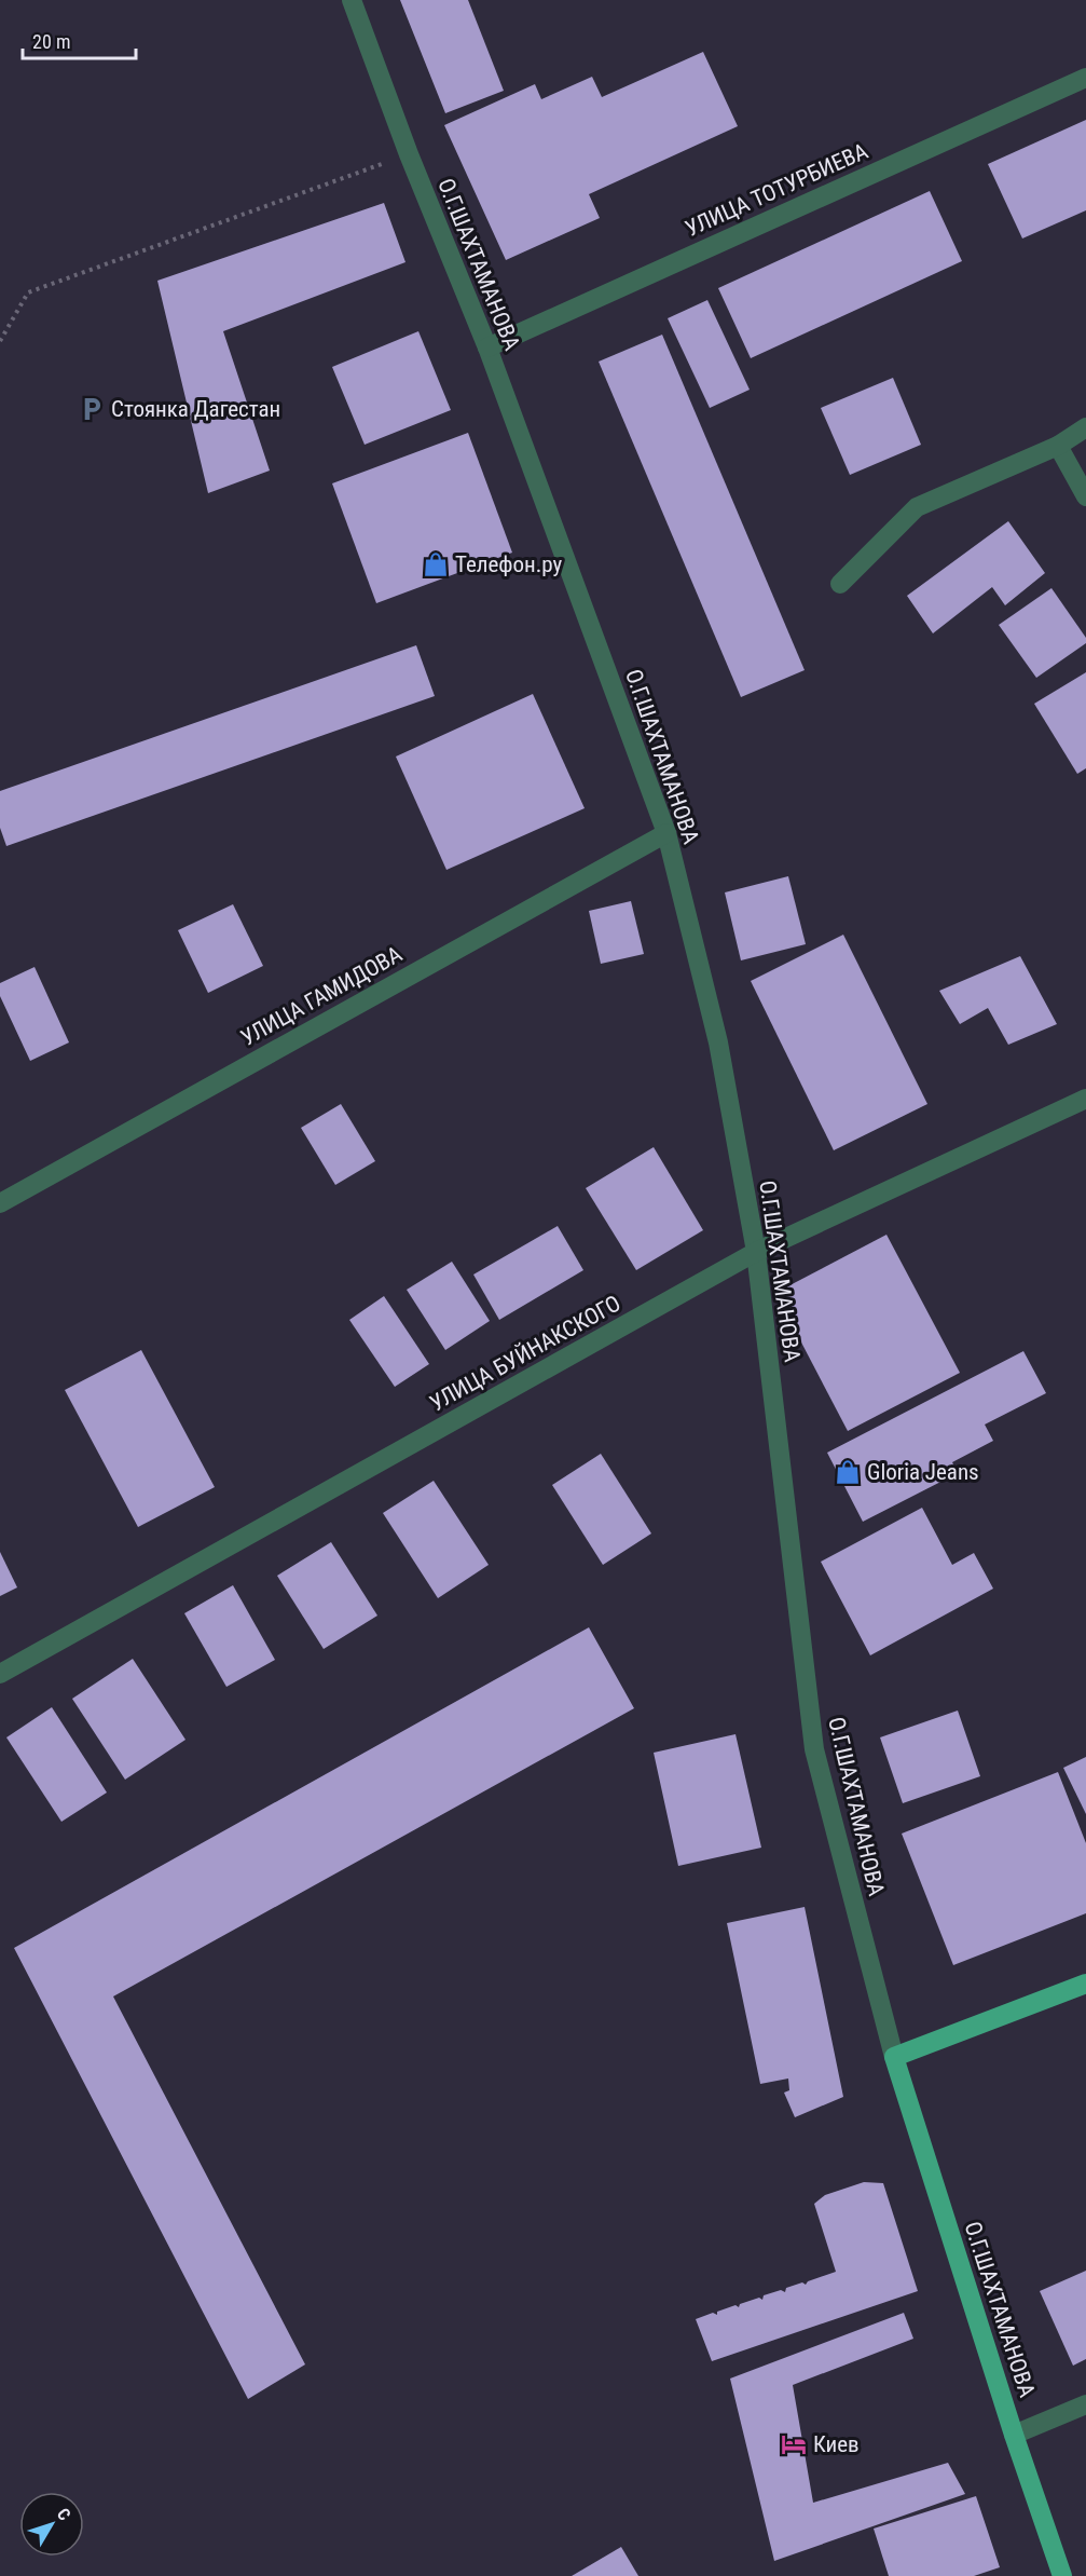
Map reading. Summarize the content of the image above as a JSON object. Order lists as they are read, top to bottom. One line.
{"streets":{"main road":["О.Г.ШАХТАМАНОВА"],"street":["УЛИЦА ТОТУРБИЕВА","УЛИЦА ГАМИДОВА","УЛИЦА БУЙНАКСКОГО"]},"crossings":[["УЛИЦА ТОТУРБИЕВА","О.Г.ШАХТАМАНОВА"],["О.Г.ШАХТАМАНОВА","УЛИЦА ГАМИДОВА"],["О.Г.ШАХТАМАНОВА","УЛИЦА БУЙНАКСКОГО"]],"places":{"parking":["Стоянка Дагестан"],"shop":["Телефон.ру","Gloria Jeans"],"hotel":["Киев"]},"scale_bar":"20 m","north":"top right"}
